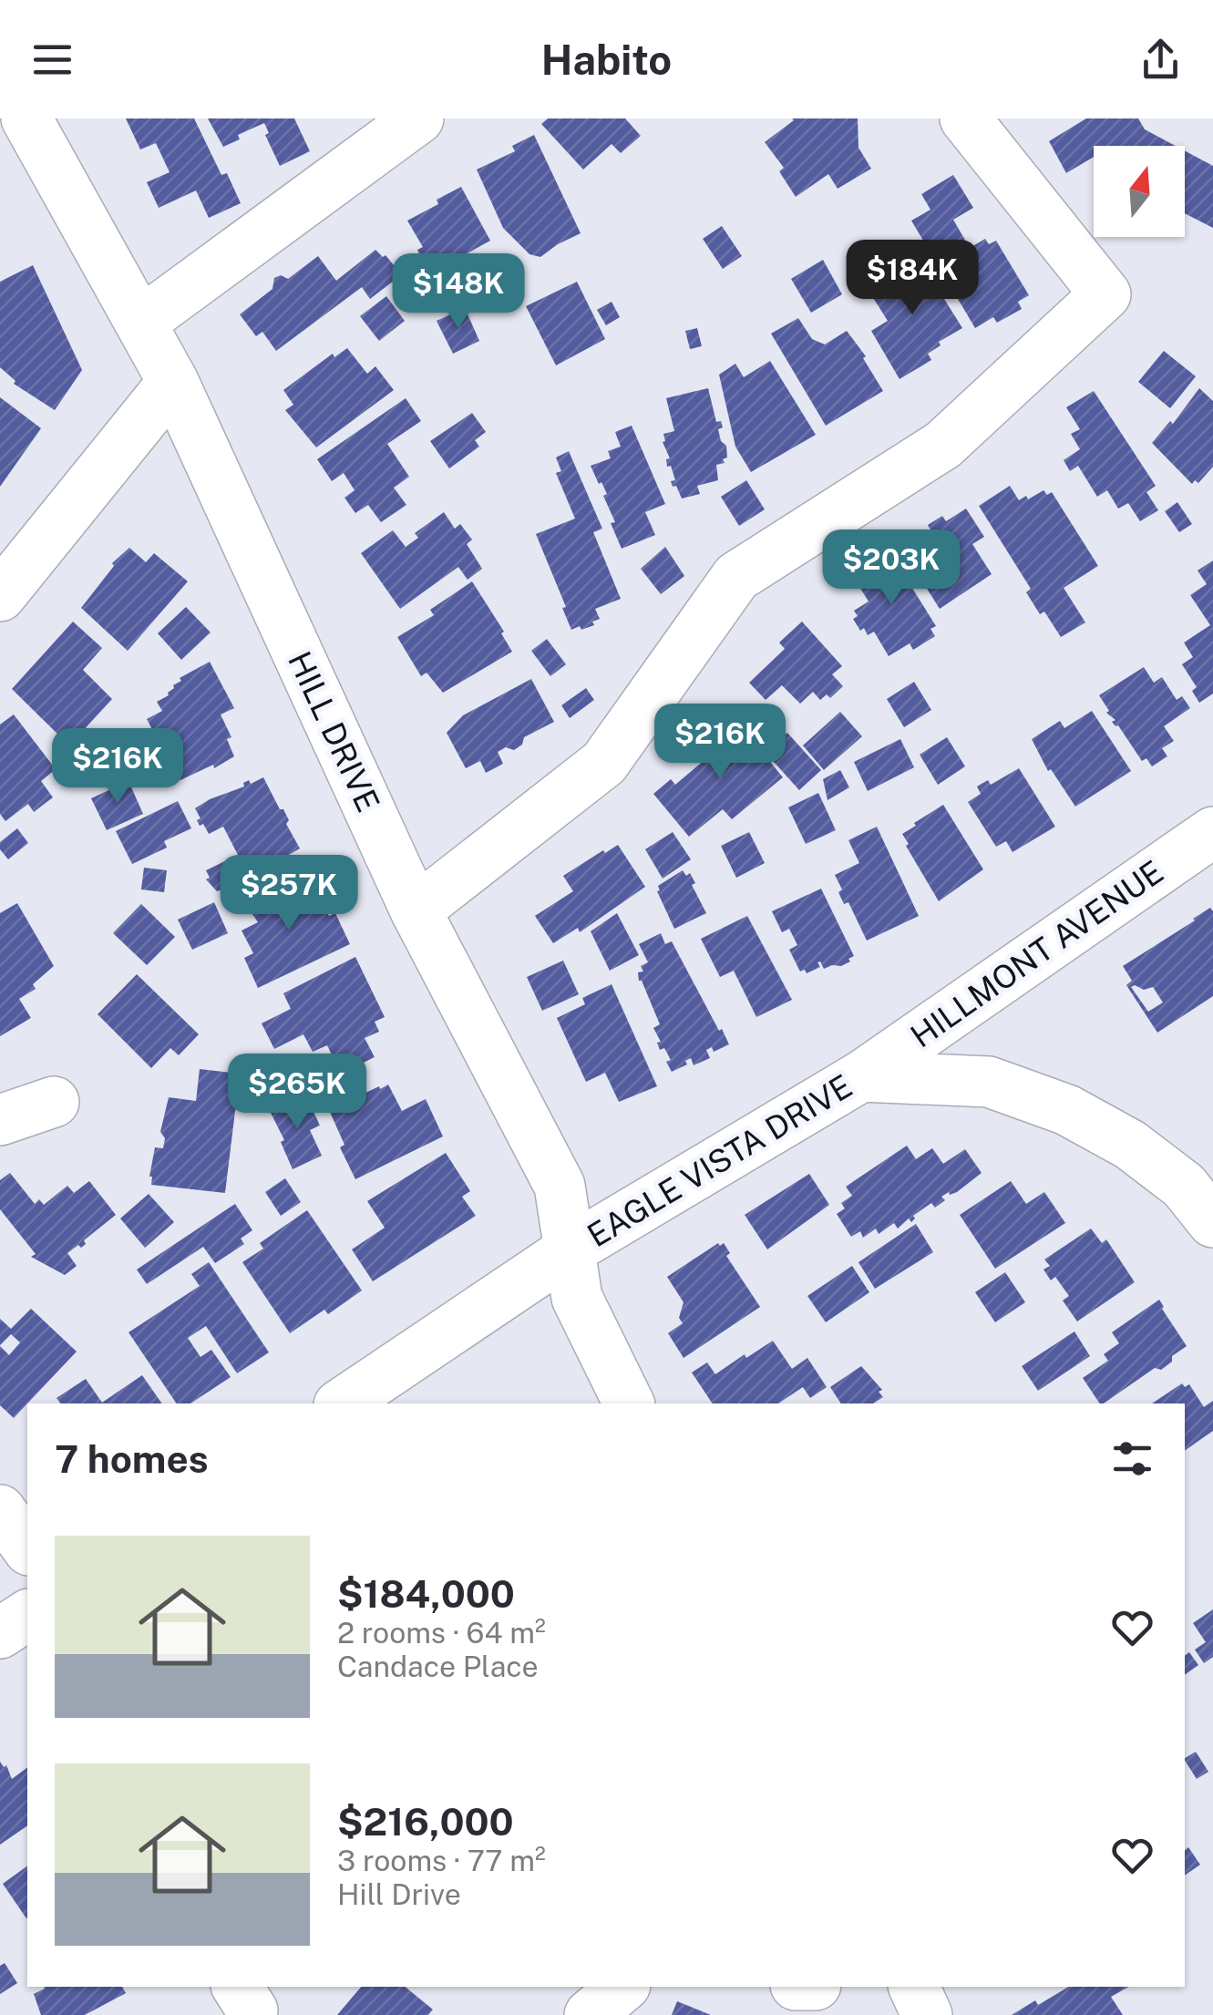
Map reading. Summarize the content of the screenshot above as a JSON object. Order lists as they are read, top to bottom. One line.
{"streets":{"street":["HILL DRIVE","HILLMONT AVENUE","EAGLE VISTA DRIVE"]},"crossings":[["HILL DRIVE","EAGLE VISTA DRIVE"],["HILLMONT AVENUE","EAGLE VISTA DRIVE"]],"north":"top","page":{"header":"Habito","price":["$184K","$148K","$203K","$216K","$216K","$257K","$265K"],"heading":"7 homes","list":[{"name":"$184,000","note":"2 rooms · 64 m² · Candace Place"},{"name":"$216,000","note":"3 rooms · 77 m² · Hill Drive"}]}}
